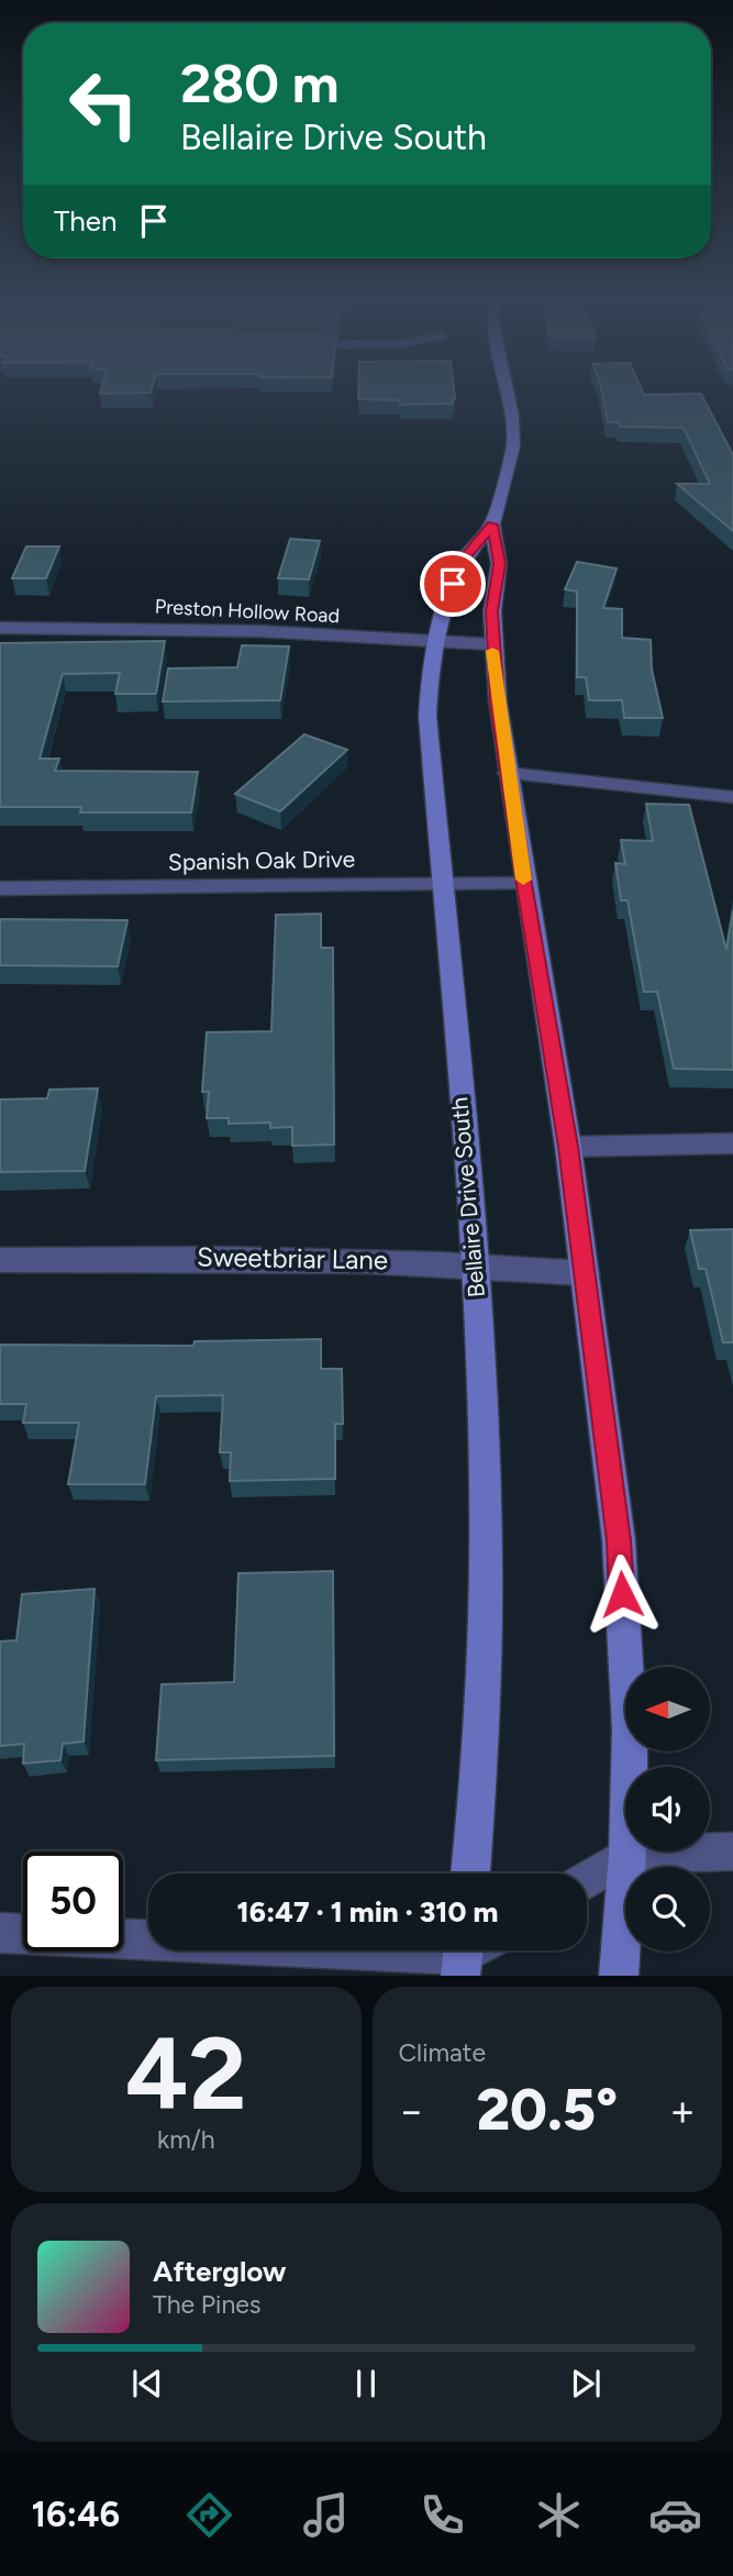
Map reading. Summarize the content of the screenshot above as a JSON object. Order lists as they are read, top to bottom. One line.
{"streets":{"main road":["Bellaire Drive South"],"street":["Preston Hollow Road","Spanish Oak Drive","Sweetbriar Lane"]},"crossings":[["Preston Hollow Road","Bellaire Drive South"],["Spanish Oak Drive","Bellaire Drive South"],["Bellaire Drive South","Sweetbriar Lane"]],"north":"left","page":{"turn":["280 m","Bellaire Drive South"],"then":"Then","limit":"50","trip":"16:47 · 1 min · 310 m","tile":[["42","km/h"],"Climate"],"heat":["−","20.5°","+"],"song":["Afterglow","The Pines"],"tabs":"16:46"}}
